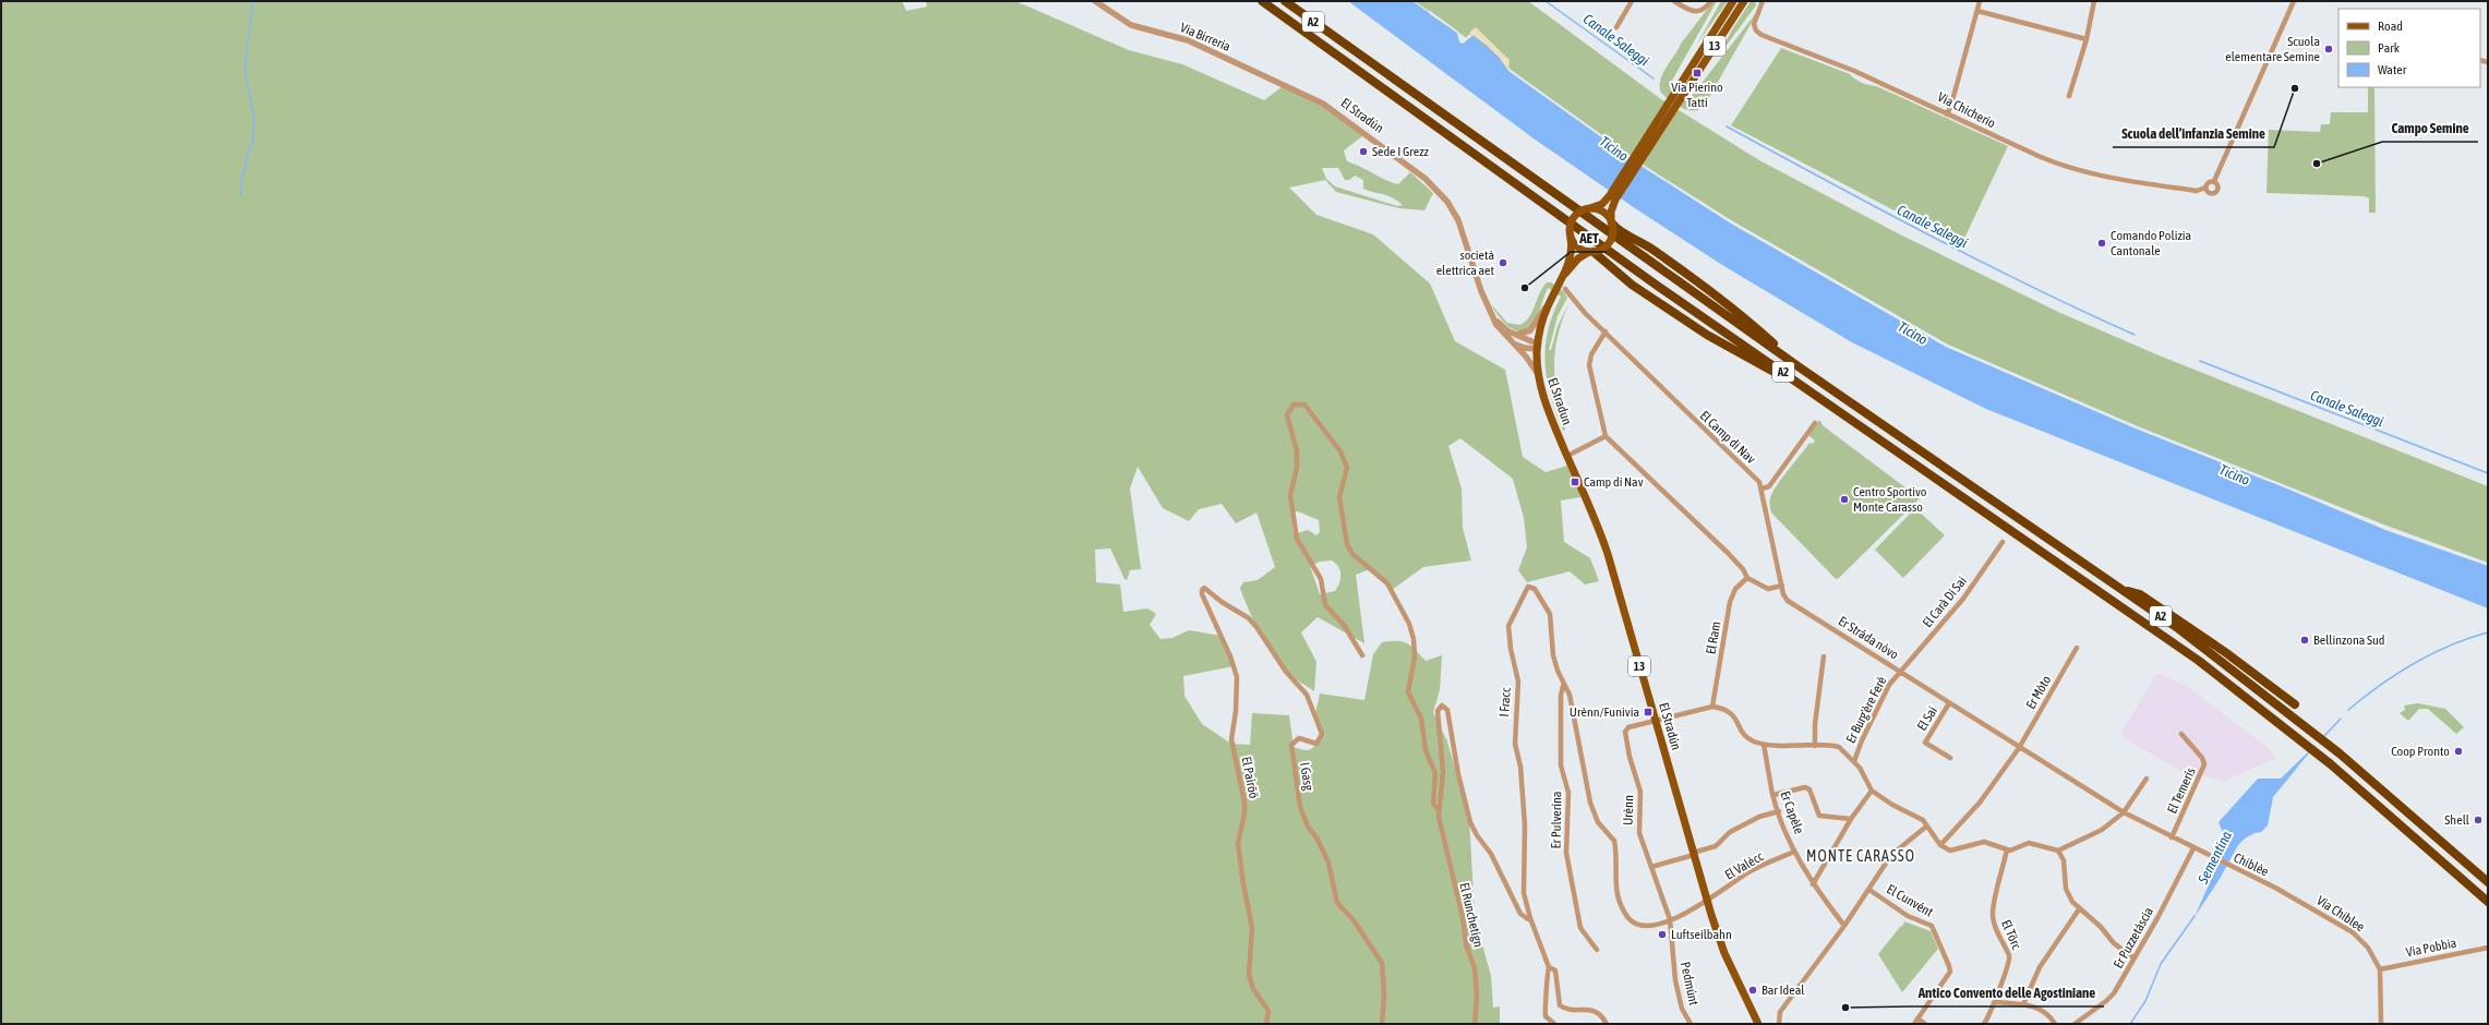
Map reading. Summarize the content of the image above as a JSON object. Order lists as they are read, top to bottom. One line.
{"streets":{"highway":["A2"],"main road":["13","El Stradún","El Stradun"],"street":["Via Birreria","Via Chicherio","El Camp di Nav","El Carà Di Sai","El Ram","Er Stráda nòvo","Er Mòto","I Fracc","Er Burg'ère Ferè","El Sai","I Gasg","El Pairöö","El Temerís","Urènn","Er Capèle","Er Pulverína","Chiblèe","El Valècc","El Cunvént","Via Chiblee","El Runchetígn","El Törc","Er Puzzetáscia","Via Pobbia","Pedmúnt"]},"crossings":[["Via Birreria","El Stradún"],["13","El Stradun"],["El Stradún","El Stradun"],["El Stradún","I Fracc"],["El Stradún","Urènn"],["El Stradún","El Valècc"],["El Camp di Nav","Er Stráda nòvo"],["El Carà Di Sai","Er Stráda nòvo"],["El Carà Di Sai","Er Burg'ère Ferè"],["El Ram","Urènn"],["Er Stráda nòvo","Er Mòto"],["Er Stráda nòvo","Er Burg'ère Ferè"],["Er Stráda nòvo","El Sai"],["Er Stráda nòvo","El Temerís"],["Er Stráda nòvo","Chiblèe"],["Er Stráda nòvo","Er Puzzetáscia"],["I Fracc","Urènn"],["I Fracc","Er Pulverína"],["I Fracc","El Valècc"],["I Fracc","Pedmúnt"],["I Gasg","El Pairöö"],["Urènn","Pedmúnt"],["Er Capèle","El Valècc"],["Er Capèle","El Cunvént"],["Chiblèe","Via Chiblee"],["Chiblèe","Er Puzzetáscia"],["Via Chiblee","Via Pobbia"]],"districts":["MONTE CARASSO"],"water":["Canale Saleggi","Ticino","Sementina"],"places":{"other":["Scuola elementare Semine","Scuola dell’infanzia Semine","Sede I Grezz","Campo Semine","Comando Polizia Cantonale","società elettrica aet","AET","Centro Sportivo Monte Carasso","Bellinzona Sud","Coop Pronto","Shell","Luftseilbahn","Bar Ideal","Antico Convento delle Agostiniane"],"transit":["Via Pierino Tatti","Camp di Nav","Urènn/Funivia"]},"legend":["Road","Park","Water"]}
